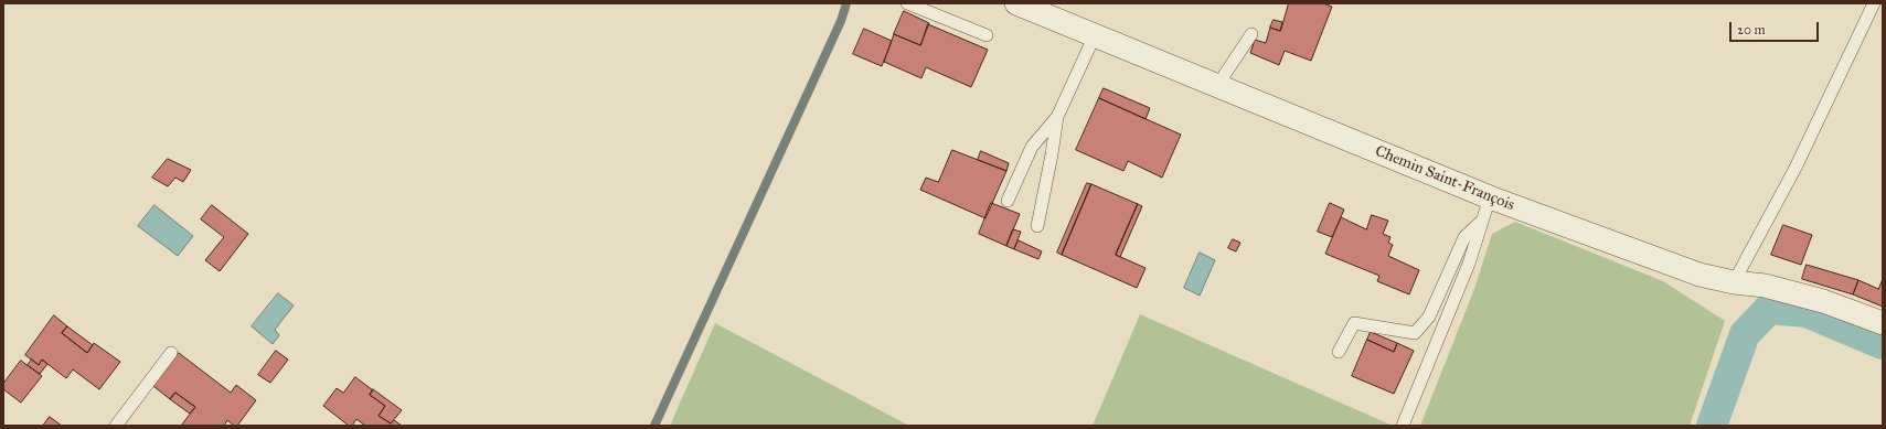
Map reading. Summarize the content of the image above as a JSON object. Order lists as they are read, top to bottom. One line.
{"streets":{"street":["Chemin Saint-François"]},"scale_bar":"20 m"}
